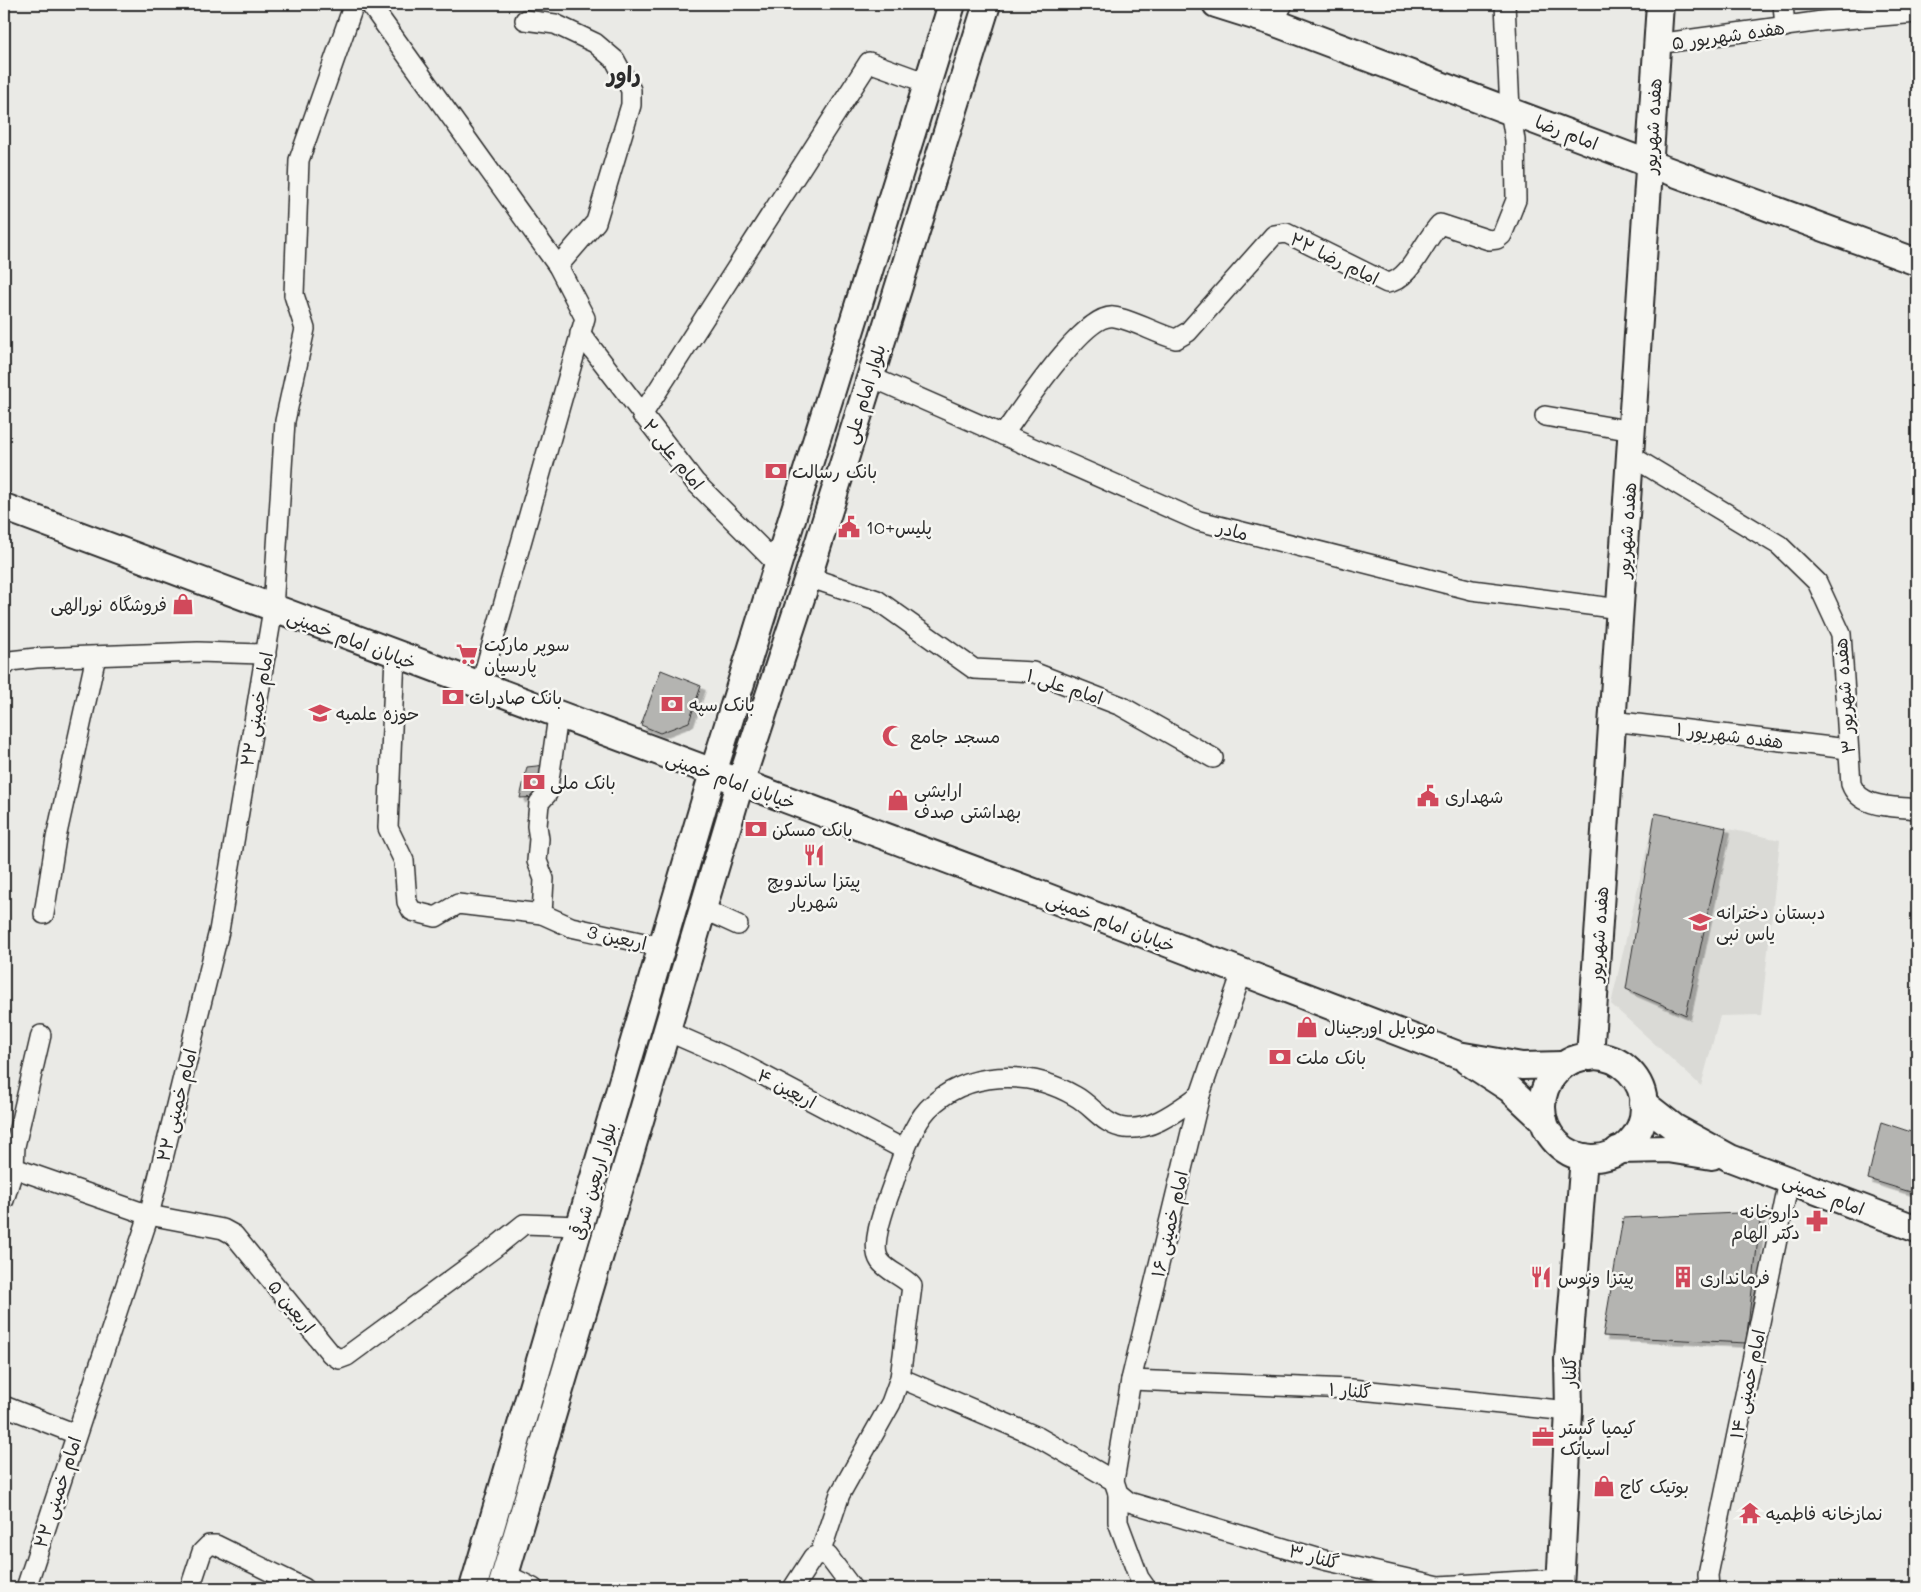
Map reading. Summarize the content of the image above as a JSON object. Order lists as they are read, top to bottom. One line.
{"streets":{"main road":["هفده شهریور","امام رضا","بلوار امام علی","خیابان امام خمینی","بلوار اربعین شرقی","امام خمینی","گلنار"],"street":["هفده شهریور ۵","امام رضا ۲۲","امام علی ۲","مادر","امام علی ۱","هفده شهریور ۳","امام خمینی ۲۲","هفده شهریور ۱","اربعین 3","اربعین ۴","امام خمینی ۱۶","اربعین ۵","امام خمینی ۱۴","گلنار ۱","گلنار ۳"]},"crossings":[["هفده شهریور ۵","هفده شهریور"],["هفده شهریور","امام رضا"],["هفده شهریور","مادر"],["هفده شهریور","هفده شهریور ۳"],["هفده شهریور","هفده شهریور ۱"],["هفده شهریور","گلنار"],["امام رضا","امام رضا ۲۲"],["امام رضا ۲۲","مادر"],["بلوار امام علی","امام علی ۲"],["بلوار امام علی","مادر"],["بلوار امام علی","خیابان امام خمینی"],["بلوار امام علی","امام علی ۱"],["بلوار امام علی","بلوار اربعین شرقی"],["خیابان امام خمینی","امام خمینی ۲۲"],["خیابان امام خمینی","اربعین 3"],["خیابان امام خمینی","بلوار اربعین شرقی"],["خیابان امام خمینی","امام خمینی ۱۶"],["هفده شهریور ۳","هفده شهریور ۱"],["امام خمینی ۲۲","اربعین ۵"],["اربعین 3","بلوار اربعین شرقی"],["اربعین ۴","بلوار اربعین شرقی"],["بلوار اربعین شرقی","اربعین ۵"],["امام خمینی","امام خمینی ۱۴"],["امام خمینی ۱۶","گلنار ۱"],["امام خمینی ۱۶","گلنار ۳"],["گلنار","گلنار ۱"],["گلنار","گلنار ۳"]],"districts":["راور"],"places":{"bank":["بانک رسالت","بانک صادرات","بانک سپه","بانک ملی","بانک مسکن","بانک ملت"],"public building":["پلیس+10","شهداری"],"shop":["فروشگاه نورالهی","ارایشی بهداشتی صدف","موبایل اورجینال","بوتیک کاج"],"supermarket":["سوپر مارکت پارسیان"],"school or university":["حوزه علمیه","دبستان دخترانه یاس نبی"],"mosque":["مسجد جامع"],"restaurant":["پیتزا ساندویچ شهریار","پیتزا ونوس"],"pharmacy":["داروخانه دکتر الهام"],"building":["فرمانداری"],"office":["کیمیا گستر اسیاتک"],"temple":["نمازخانه فاطمیه"]}}
